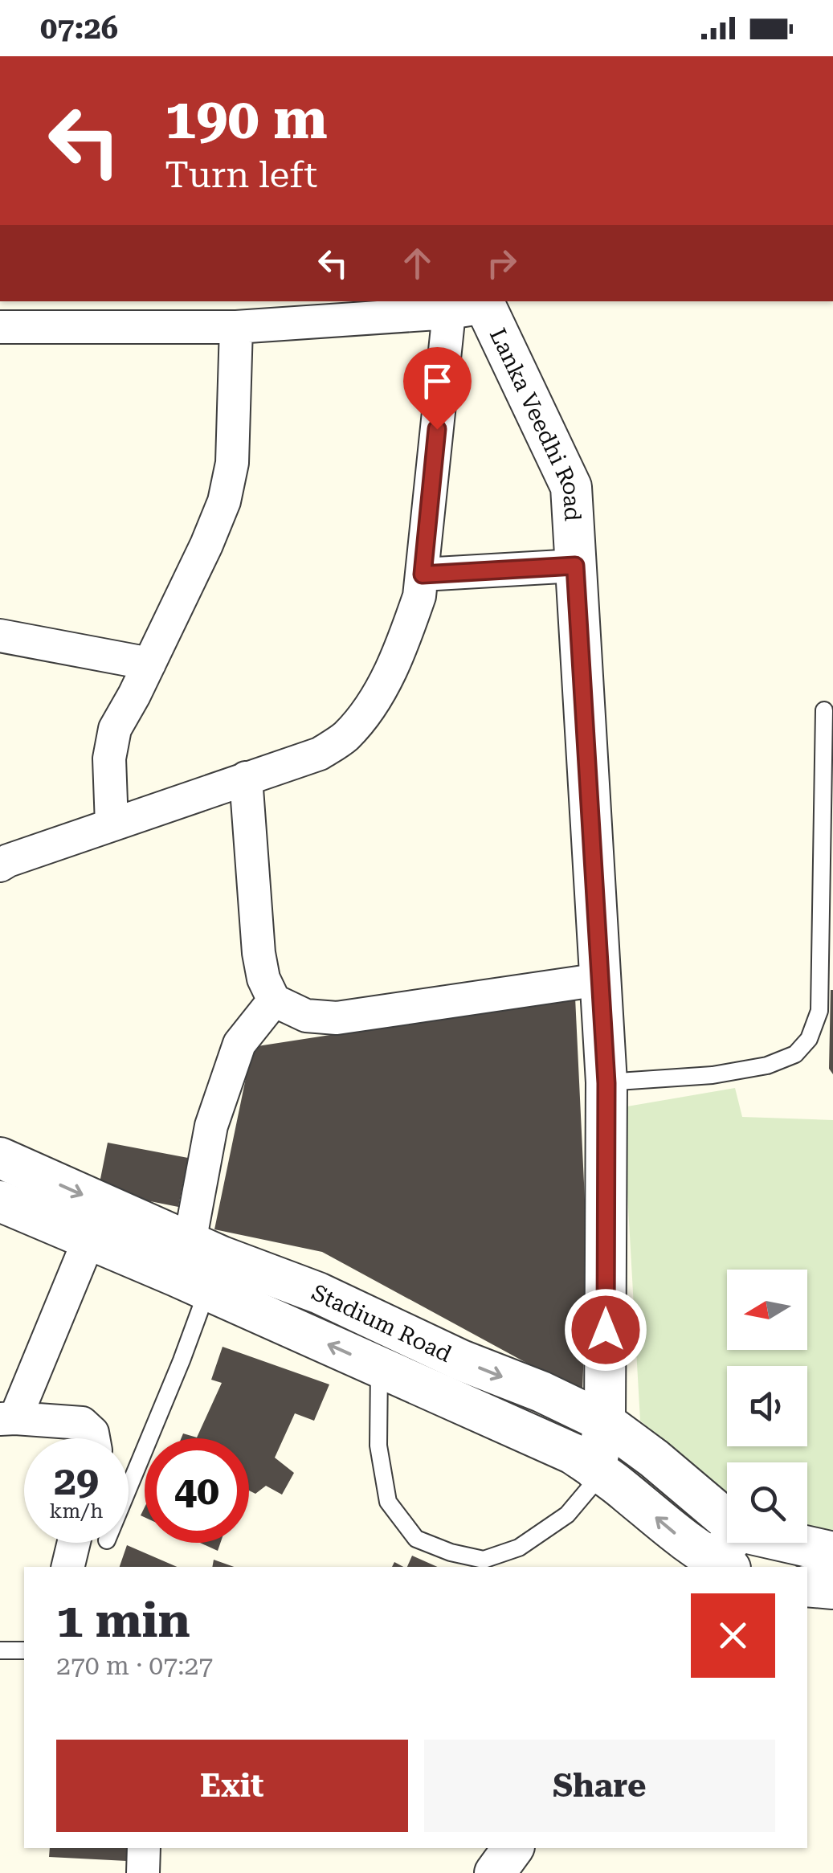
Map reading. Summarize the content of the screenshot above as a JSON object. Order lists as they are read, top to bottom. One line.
{"streets":{"street":["Lanka Veedhi Road","Stadium Road"]},"crossings":[["Lanka Veedhi Road","Stadium Road"]],"north":"left","page":{"status":"07:26","turn":["190 m","Turn left"],"speed":"29 km/h","limit":"40","heading":["1 min","270 m · 07:27"],"buttons":["Exit","Share"]}}
